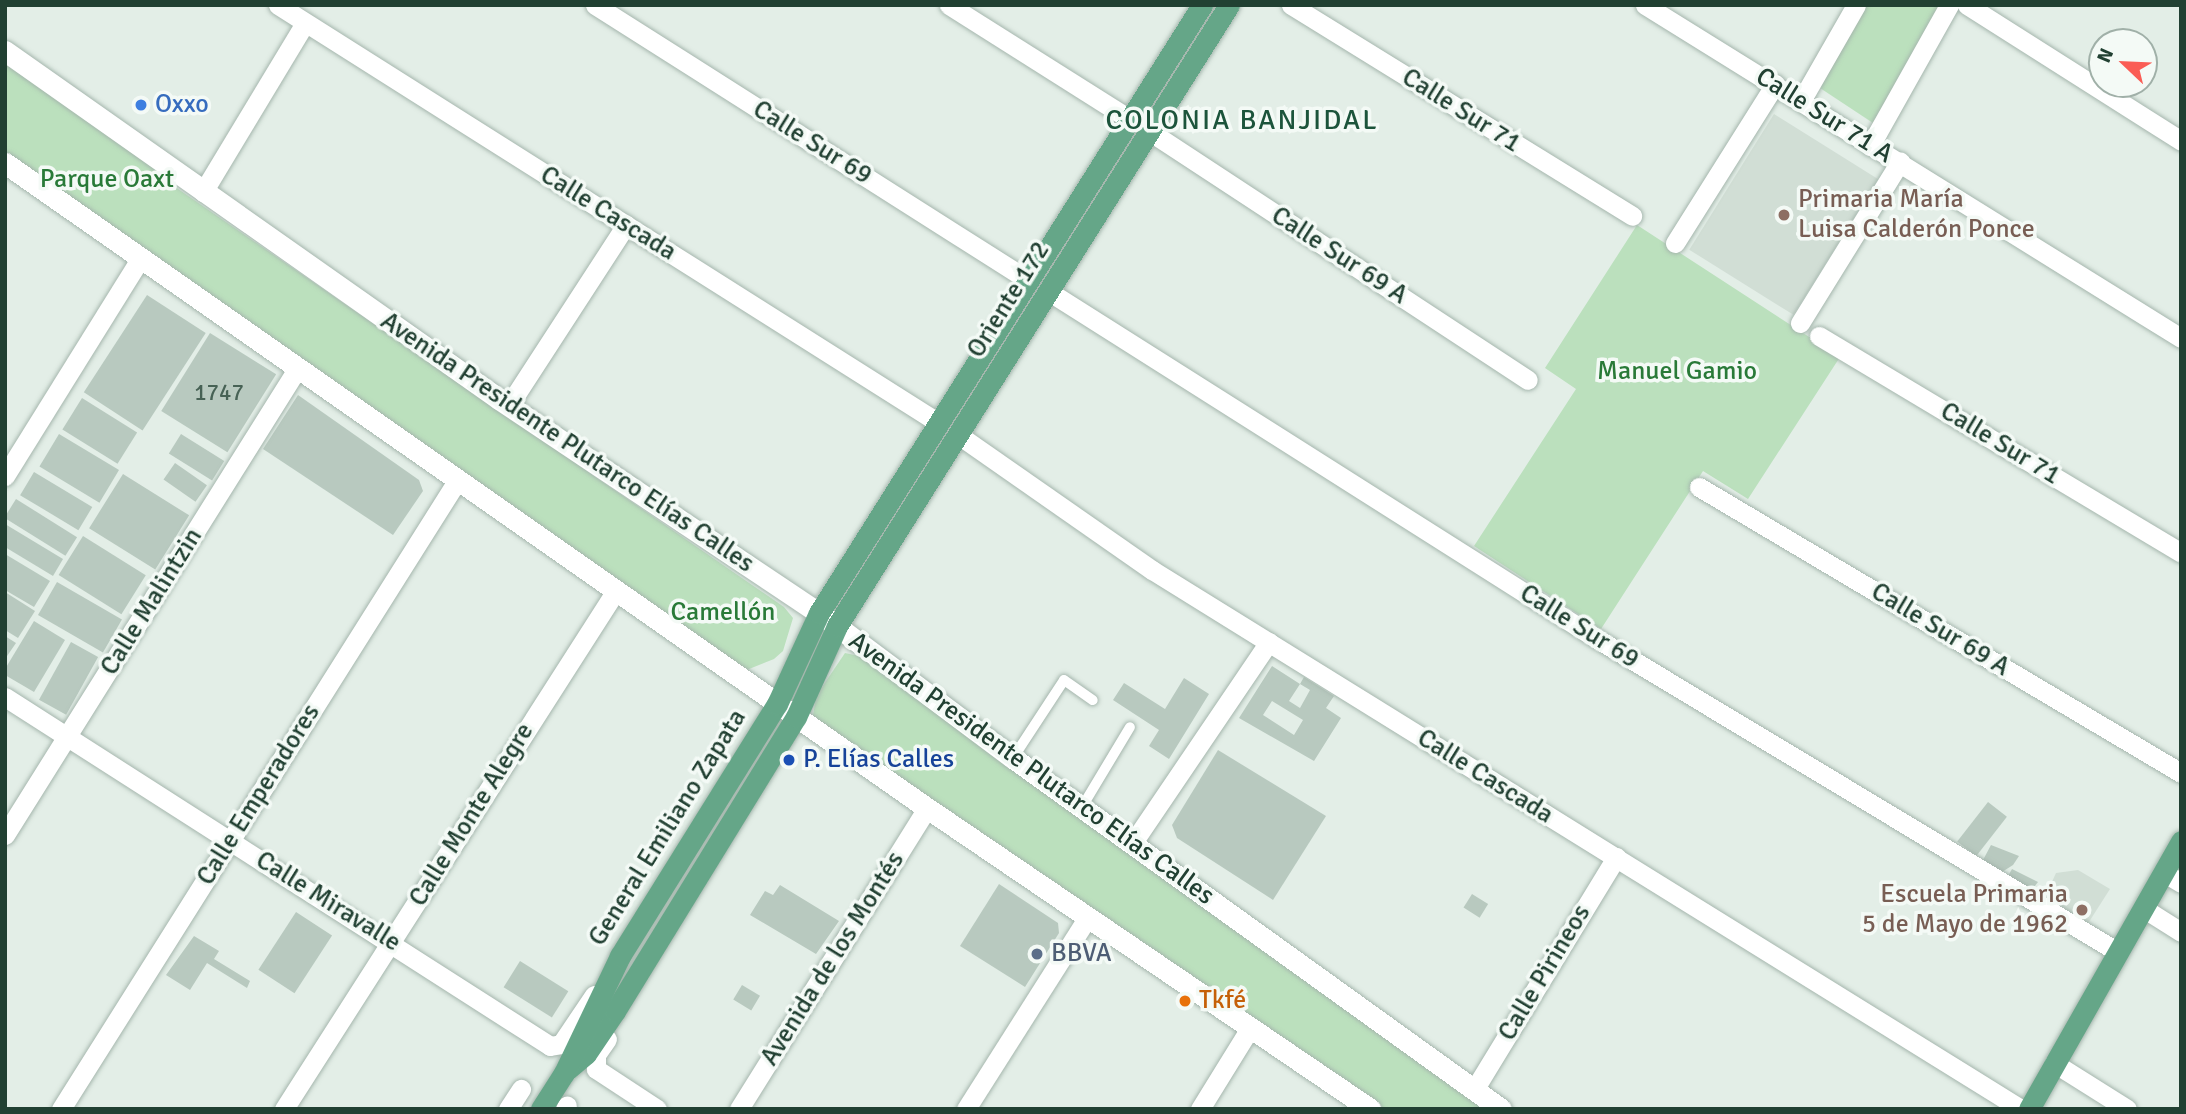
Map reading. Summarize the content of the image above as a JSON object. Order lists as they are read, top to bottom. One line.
{"streets":{"main road":["Oriente 172","Avenida Presidente Plutarco Elías Calles","General Emiliano Zapata"],"street":["Calle Sur 71","Calle Sur 71 A","Calle Sur 69","Calle Cascada","Calle Sur 69 A","Calle Malintzin","Calle Emperadores","Calle Monte Alegre","Calle Miravalle","Avenida de los Montés","Calle Pirineos"]},"crossings":[["Calle Sur 69","Oriente 172"],["Calle Cascada","Oriente 172"],["Calle Cascada","Calle Pirineos"],["Calle Sur 69 A","Oriente 172"],["Oriente 172","Avenida Presidente Plutarco Elías Calles"],["Oriente 172","General Emiliano Zapata"],["Avenida Presidente Plutarco Elías Calles","General Emiliano Zapata"],["Avenida Presidente Plutarco Elías Calles","Calle Pirineos"],["Calle Malintzin","Calle Miravalle"],["Calle Emperadores","Calle Miravalle"],["Calle Monte Alegre","Calle Miravalle"],["General Emiliano Zapata","Calle Miravalle"]],"districts":["COLONIA BANJIDAL"],"parks":["Parque Oaxt","Manuel Gamio","Camellón"],"places":["Oxxo","Primaria María Luisa Calderón Ponce","P. Elías Calles","Escuela Primaria 5 de Mayo de 1962","BBVA","Tkfé"],"house_numbers":["1747"],"north":"top left"}
